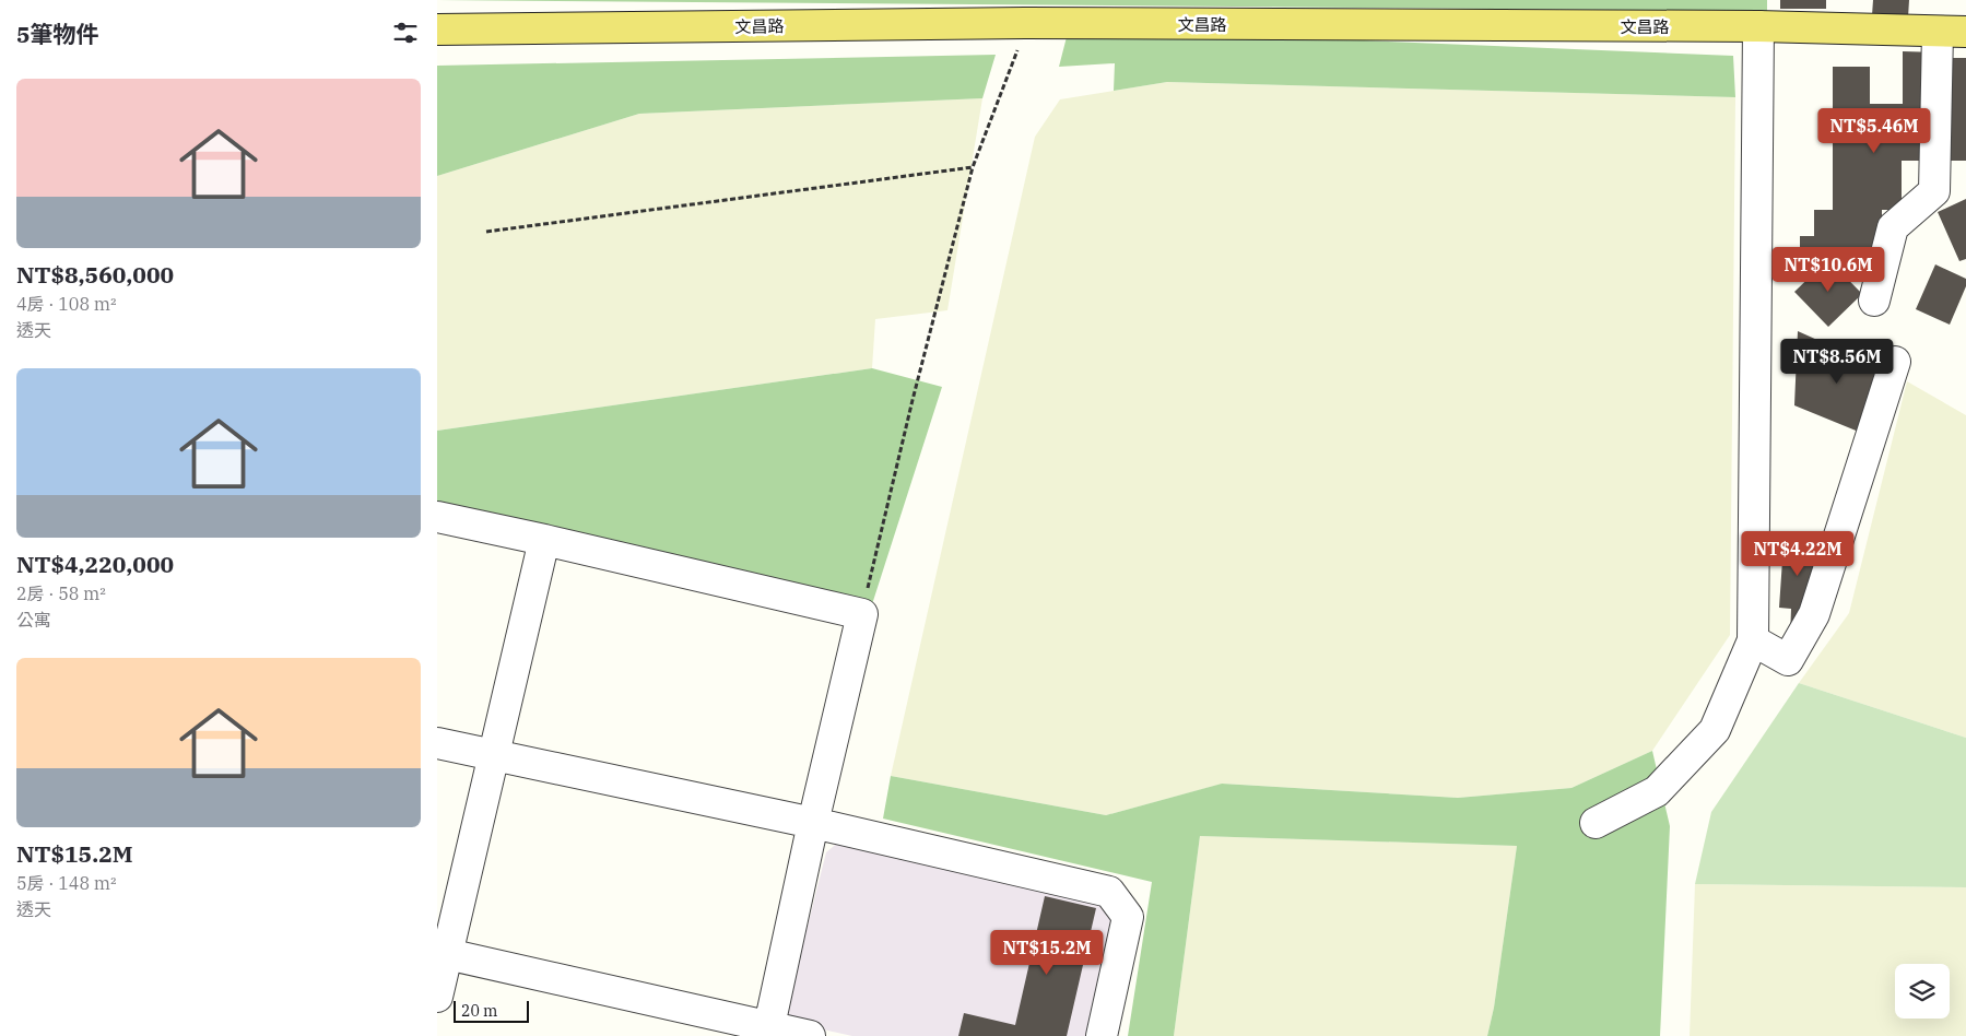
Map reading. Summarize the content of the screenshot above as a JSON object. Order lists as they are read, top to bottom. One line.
{"streets":{"main road":["文昌路"]},"scale_bar":"20 m","page":{"heading":"5筆物件","list":[{"name":"NT$8,560,000","note":"4房 · 108 m² · 透天"},{"name":"NT$4,220,000","note":"2房 · 58 m² · 公寓"},{"name":"NT$15.2M","note":"5房 · 148 m² · 透天"}],"price":["NT$5.46M","NT$10.6M","NT$8.56M","NT$4.22M","NT$15.2M"],"scale":"20 m"}}
